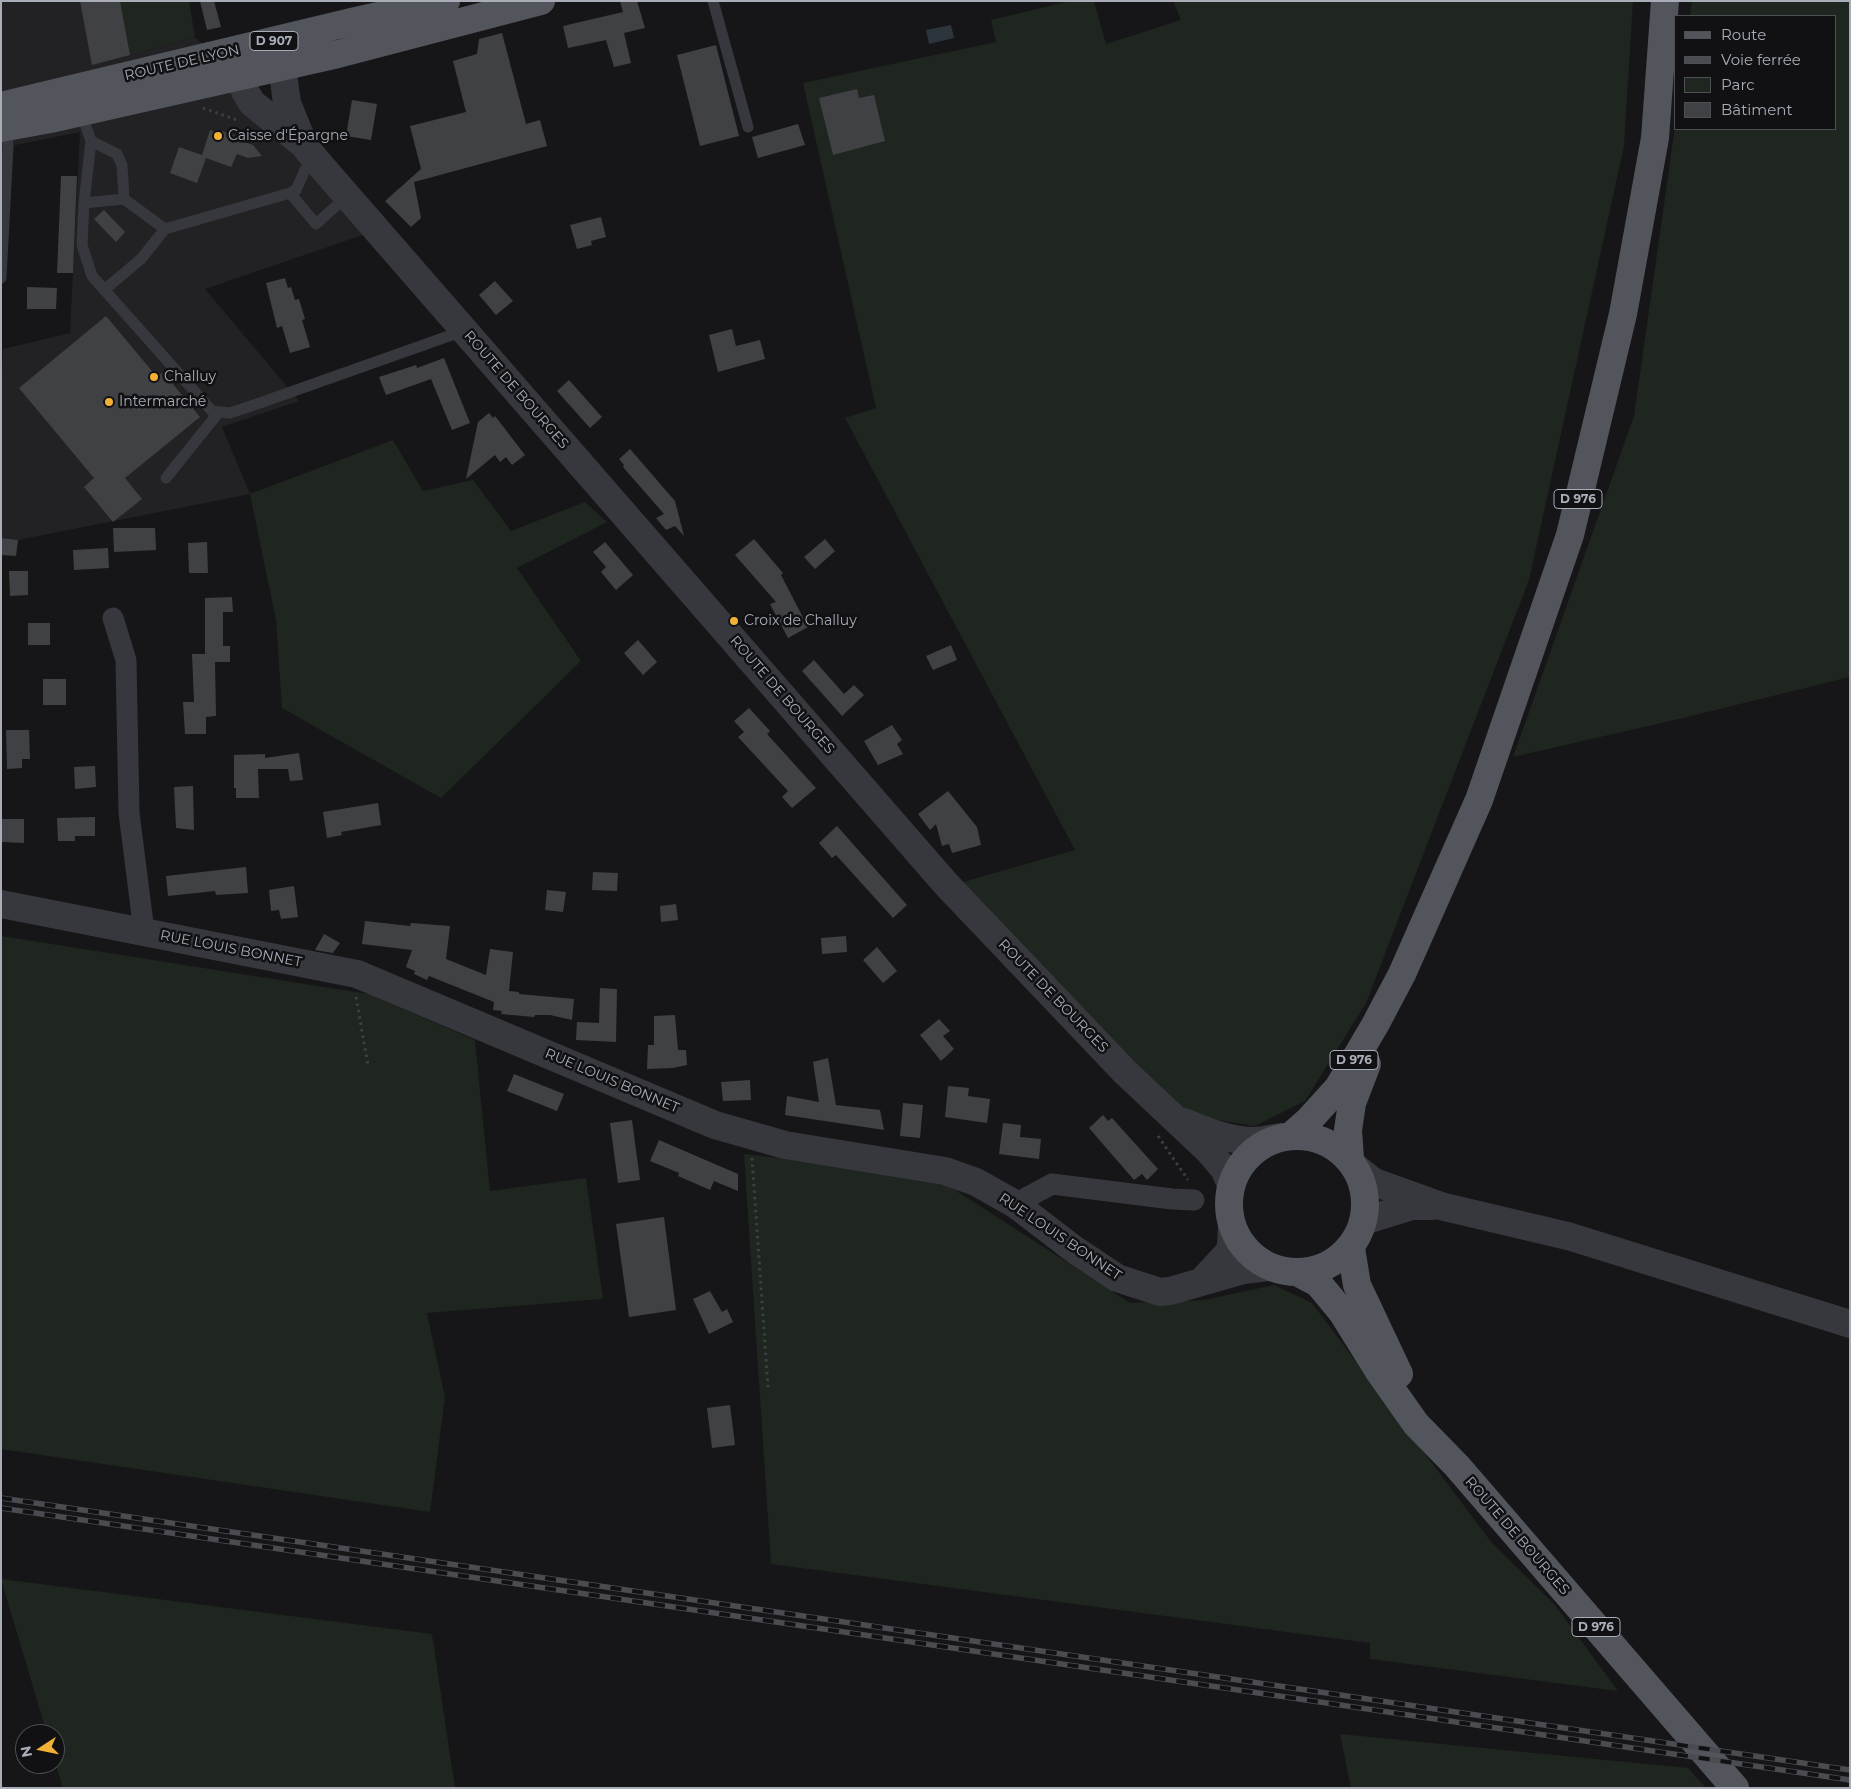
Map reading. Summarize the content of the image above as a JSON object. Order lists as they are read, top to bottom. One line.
{"streets":{"main road":["D 907","ROUTE DE LYON","ROUTE DE BOURGES","D 976"],"street":["RUE LOUIS BONNET"]},"crossings":[["ROUTE DE LYON","ROUTE DE BOURGES"],["ROUTE DE BOURGES","D 976"],["ROUTE DE BOURGES","RUE LOUIS BONNET"],["D 976","RUE LOUIS BONNET"]],"places":["Caisse d'Épargne","Challuy","Intermarché","Croix de Challuy"],"legend":["Route","Voie ferrée","Parc","Bâtiment"],"north":"left"}
